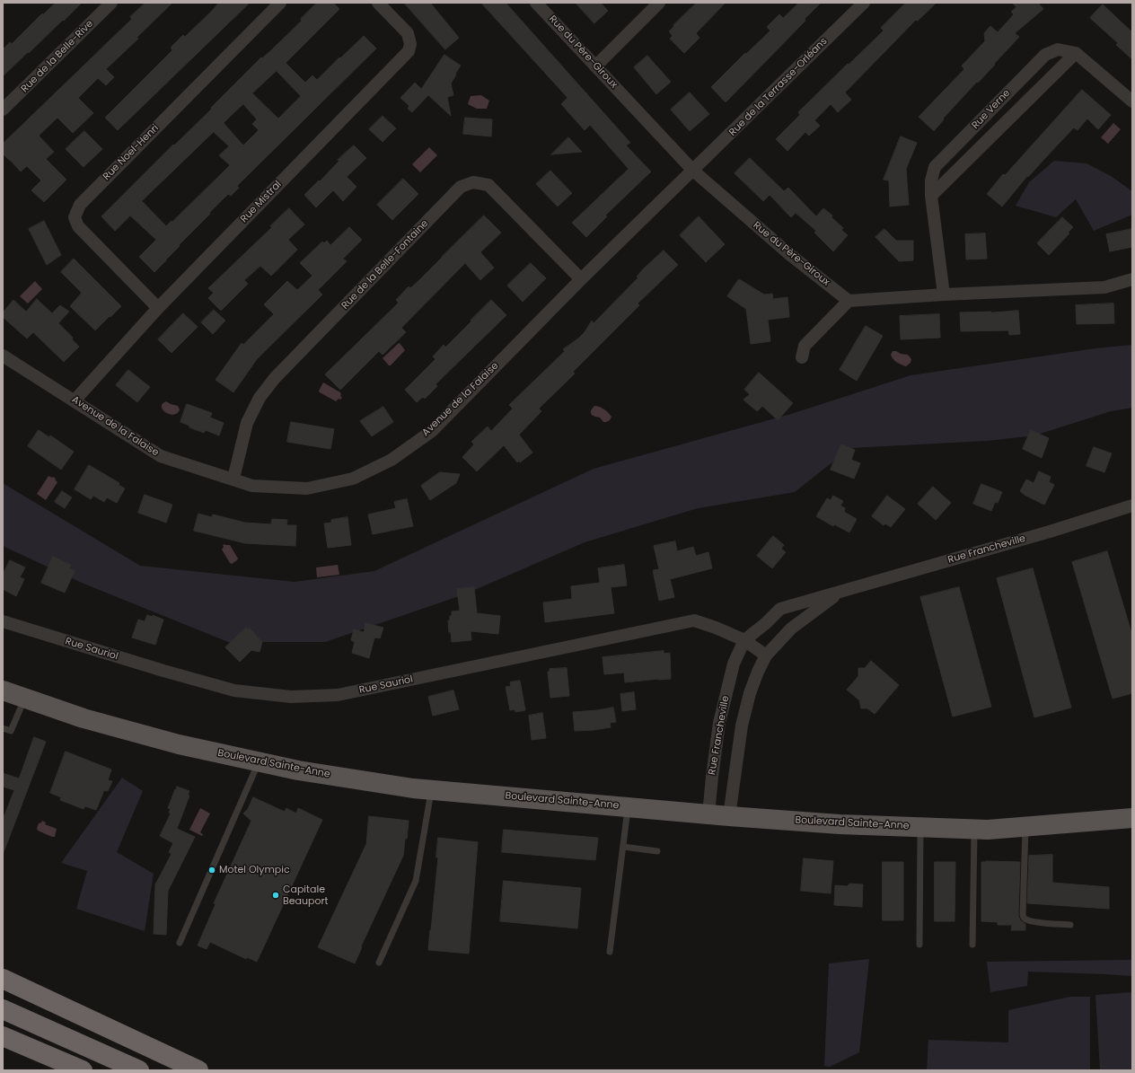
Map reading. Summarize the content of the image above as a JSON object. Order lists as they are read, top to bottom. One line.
{"streets":{"main road":["Boulevard Sainte-Anne"],"street":["Rue du Père-Giroux","Rue de la Belle-Rive","Rue de la Terrasse-Orléans","Rue Verne","Rue Noel-Henri","Rue Mistral","Rue de la Belle-Fontaine","Avenue de la Falaise","Rue Francheville","Rue Sauriol"]},"crossings":[["Rue du Père-Giroux","Rue de la Terrasse-Orléans"],["Rue du Père-Giroux","Avenue de la Falaise"],["Rue de la Terrasse-Orléans","Avenue de la Falaise"],["Rue Noel-Henri","Rue Mistral"],["Rue Mistral","Avenue de la Falaise"],["Rue de la Belle-Fontaine","Avenue de la Falaise"],["Rue Francheville","Rue Sauriol"],["Rue Francheville","Boulevard Sainte-Anne"]],"places":["Motel Olympic","Capitale Beauport"]}
